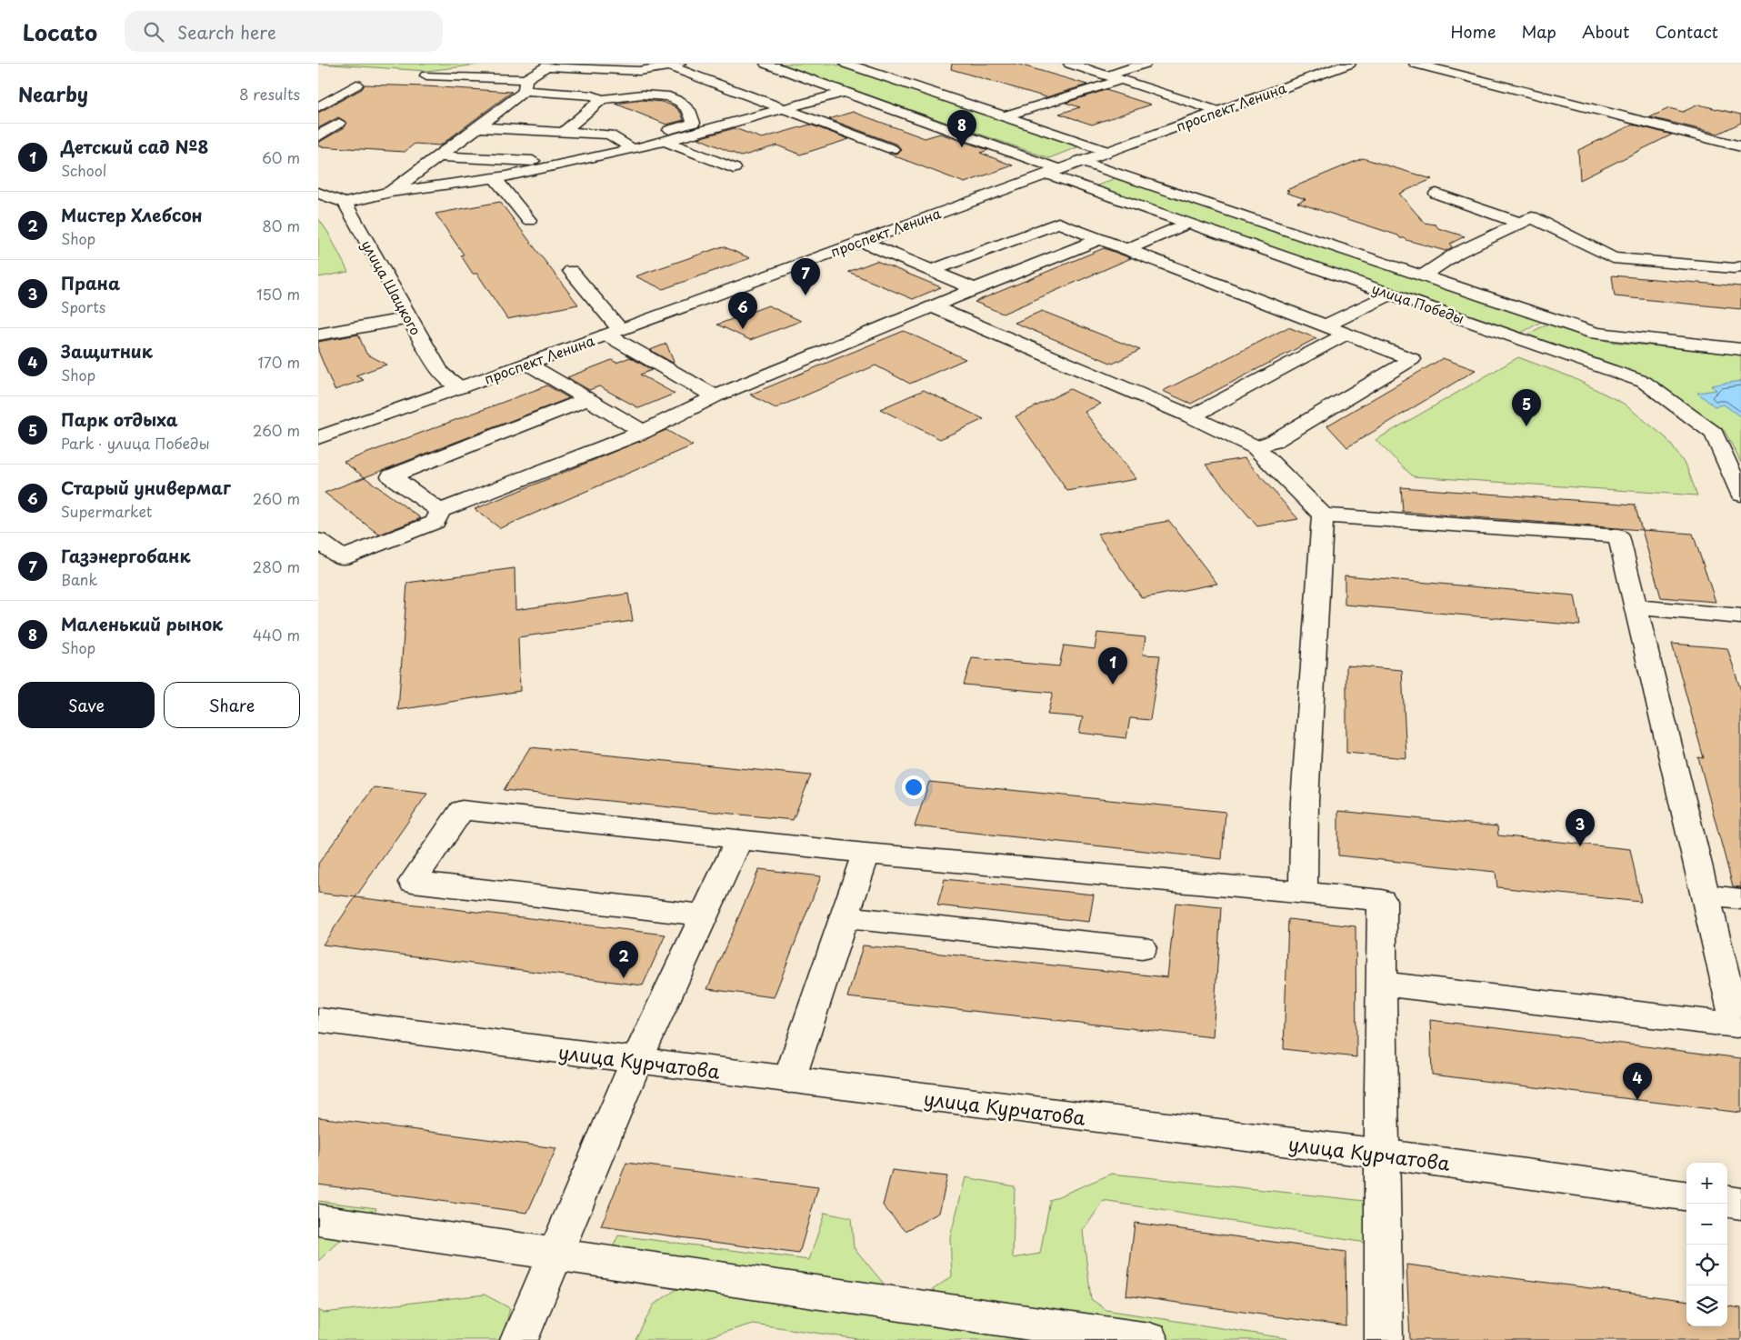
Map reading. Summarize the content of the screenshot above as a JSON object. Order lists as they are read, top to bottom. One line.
{"streets":{"street":["проспект Ленина","улица Шацкого","улица Победы","улица Курчатова"]},"crossings":[["проспект Ленина","улица Шацкого"],["проспект Ленина","улица Победы"]],"page":{"header":"Locato","search":"Search here","nav":["Home","Map","About","Contact"],"heading":["Nearby","8 results"],"pins":["8","7","6","5","1","3","2","4"],"list":[{"mark":"1","name":"Детский сад №8","note":"School","value":"60 m"},{"mark":"2","name":"Мистер Хлебсон","note":"Shop","value":"80 m"},{"mark":"3","name":"Прана","note":"Sports","value":"150 m"},{"mark":"4","name":"Защитник","note":"Shop","value":"170 m"},{"mark":"5","name":"Парк отдыха","note":"Park · улица Победы","value":"260 m"},{"mark":"6","name":"Старый универмаг","note":"Supermarket","value":"260 m"},{"mark":"7","name":"Газэнергобанк","note":"Bank","value":"280 m"},{"mark":"8","name":"Маленький рынок","note":"Shop","value":"440 m"}],"buttons":["Save","Share"],"map_buttons":["+","−"]}}
